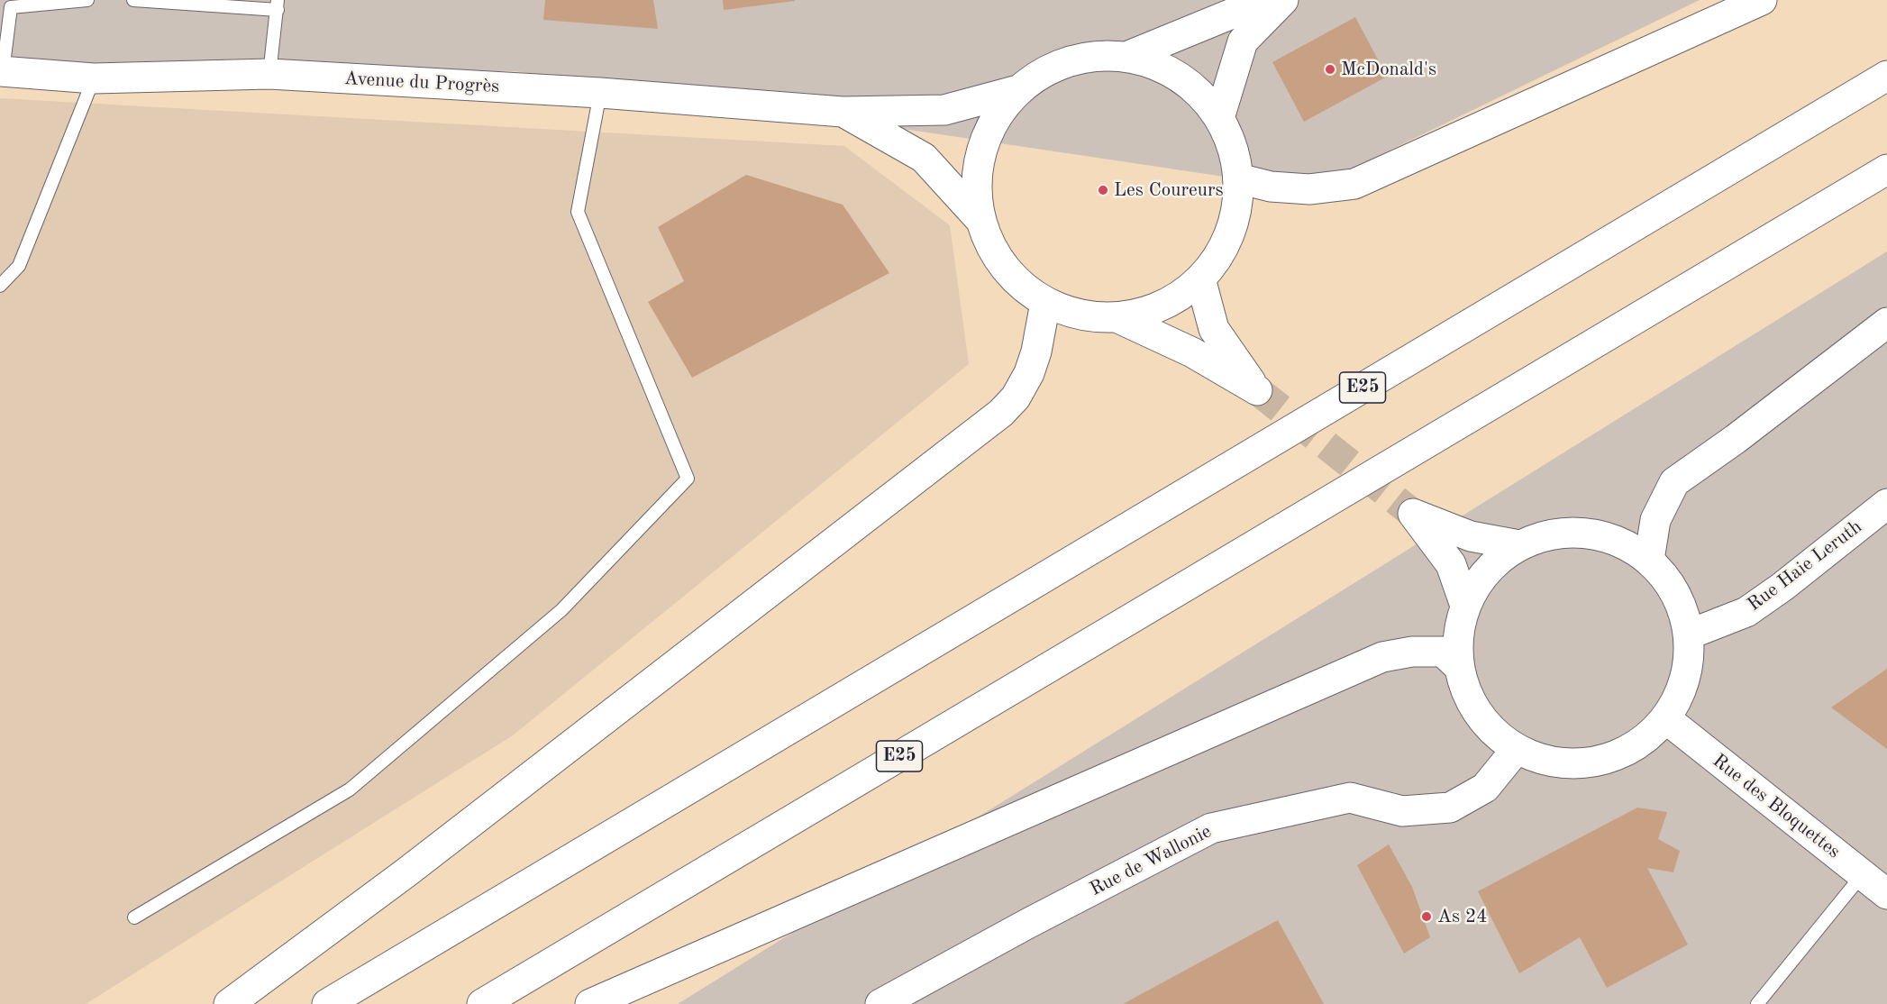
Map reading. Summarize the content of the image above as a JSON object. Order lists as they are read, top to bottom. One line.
{"streets":{"main road":["Avenue du Progrès","E25","Rue Haie Leruth","Rue des Bloquettes","Rue de Wallonie"]},"places":["McDonald's","Les Coureurs","As 24"]}
